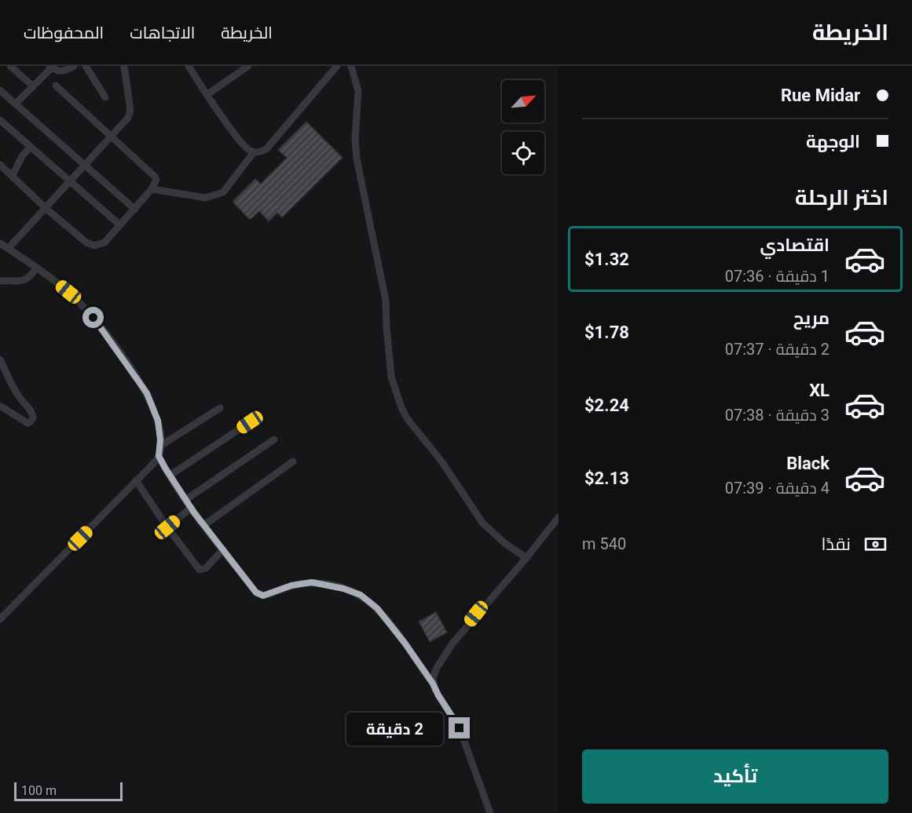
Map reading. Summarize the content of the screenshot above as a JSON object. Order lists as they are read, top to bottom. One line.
{"scale_bar":"100 m","north":"top right","page":{"header":"الخريطة","nav":["الخريطة","الاتجاهات","المحفوظات"],"banner":["Rue Midar","الوجهة"],"heading":"اختر الرحلة","list":[{"name":"اقتصادي","note":"1 دقيقة · 07:36","value":"$1.32"},{"name":"مريح","note":"2 دقيقة · 07:37","value":"$1.78"},{"name":"XL","note":"3 دقيقة · 07:38","value":"$2.24"},{"name":"Black","note":"4 دقيقة · 07:39","value":"$2.13"}],"pay":["نقدًا","540 m"],"bubble":"2 دقيقة","buttons":"تأكيد","scale":"100 m"}}
